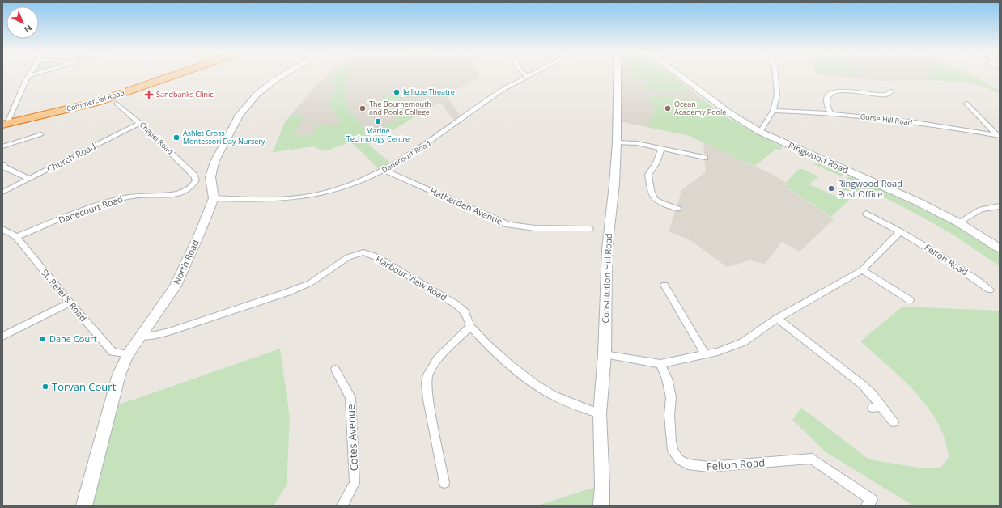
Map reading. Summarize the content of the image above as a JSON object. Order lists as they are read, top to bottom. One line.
{"streets":{"highway":["Commercial Road"],"street":["Gorse Hill Road","Chapel Road","Danecourt Road","Church Road","Ringwood Road","Hatherden Avenue","Felton Road","North Road","Harbour View Road","Constitution Hill Road","St. Peter's Road","Cotes Avenue"]},"crossings":[["Chapel Road","Danecourt Road"],["Chapel Road","Church Road"],["Danecourt Road","Hatherden Avenue"],["Danecourt Road","North Road"],["Danecourt Road","St. Peter's Road"],["North Road","Harbour View Road"],["North Road","St. Peter's Road"],["Harbour View Road","Constitution Hill Road"]],"places":{"other":["Jellicoe Theatre","The Bournemouth and Poole College","Ocean Academy Poole","Marine Technology Centre","Ashlet Cross Montessori Day Nursery","Ringwood Road Post Office","Dane Court","Torvan Court"],"health":["Sandbanks Clinic"]},"north":"bottom right"}
